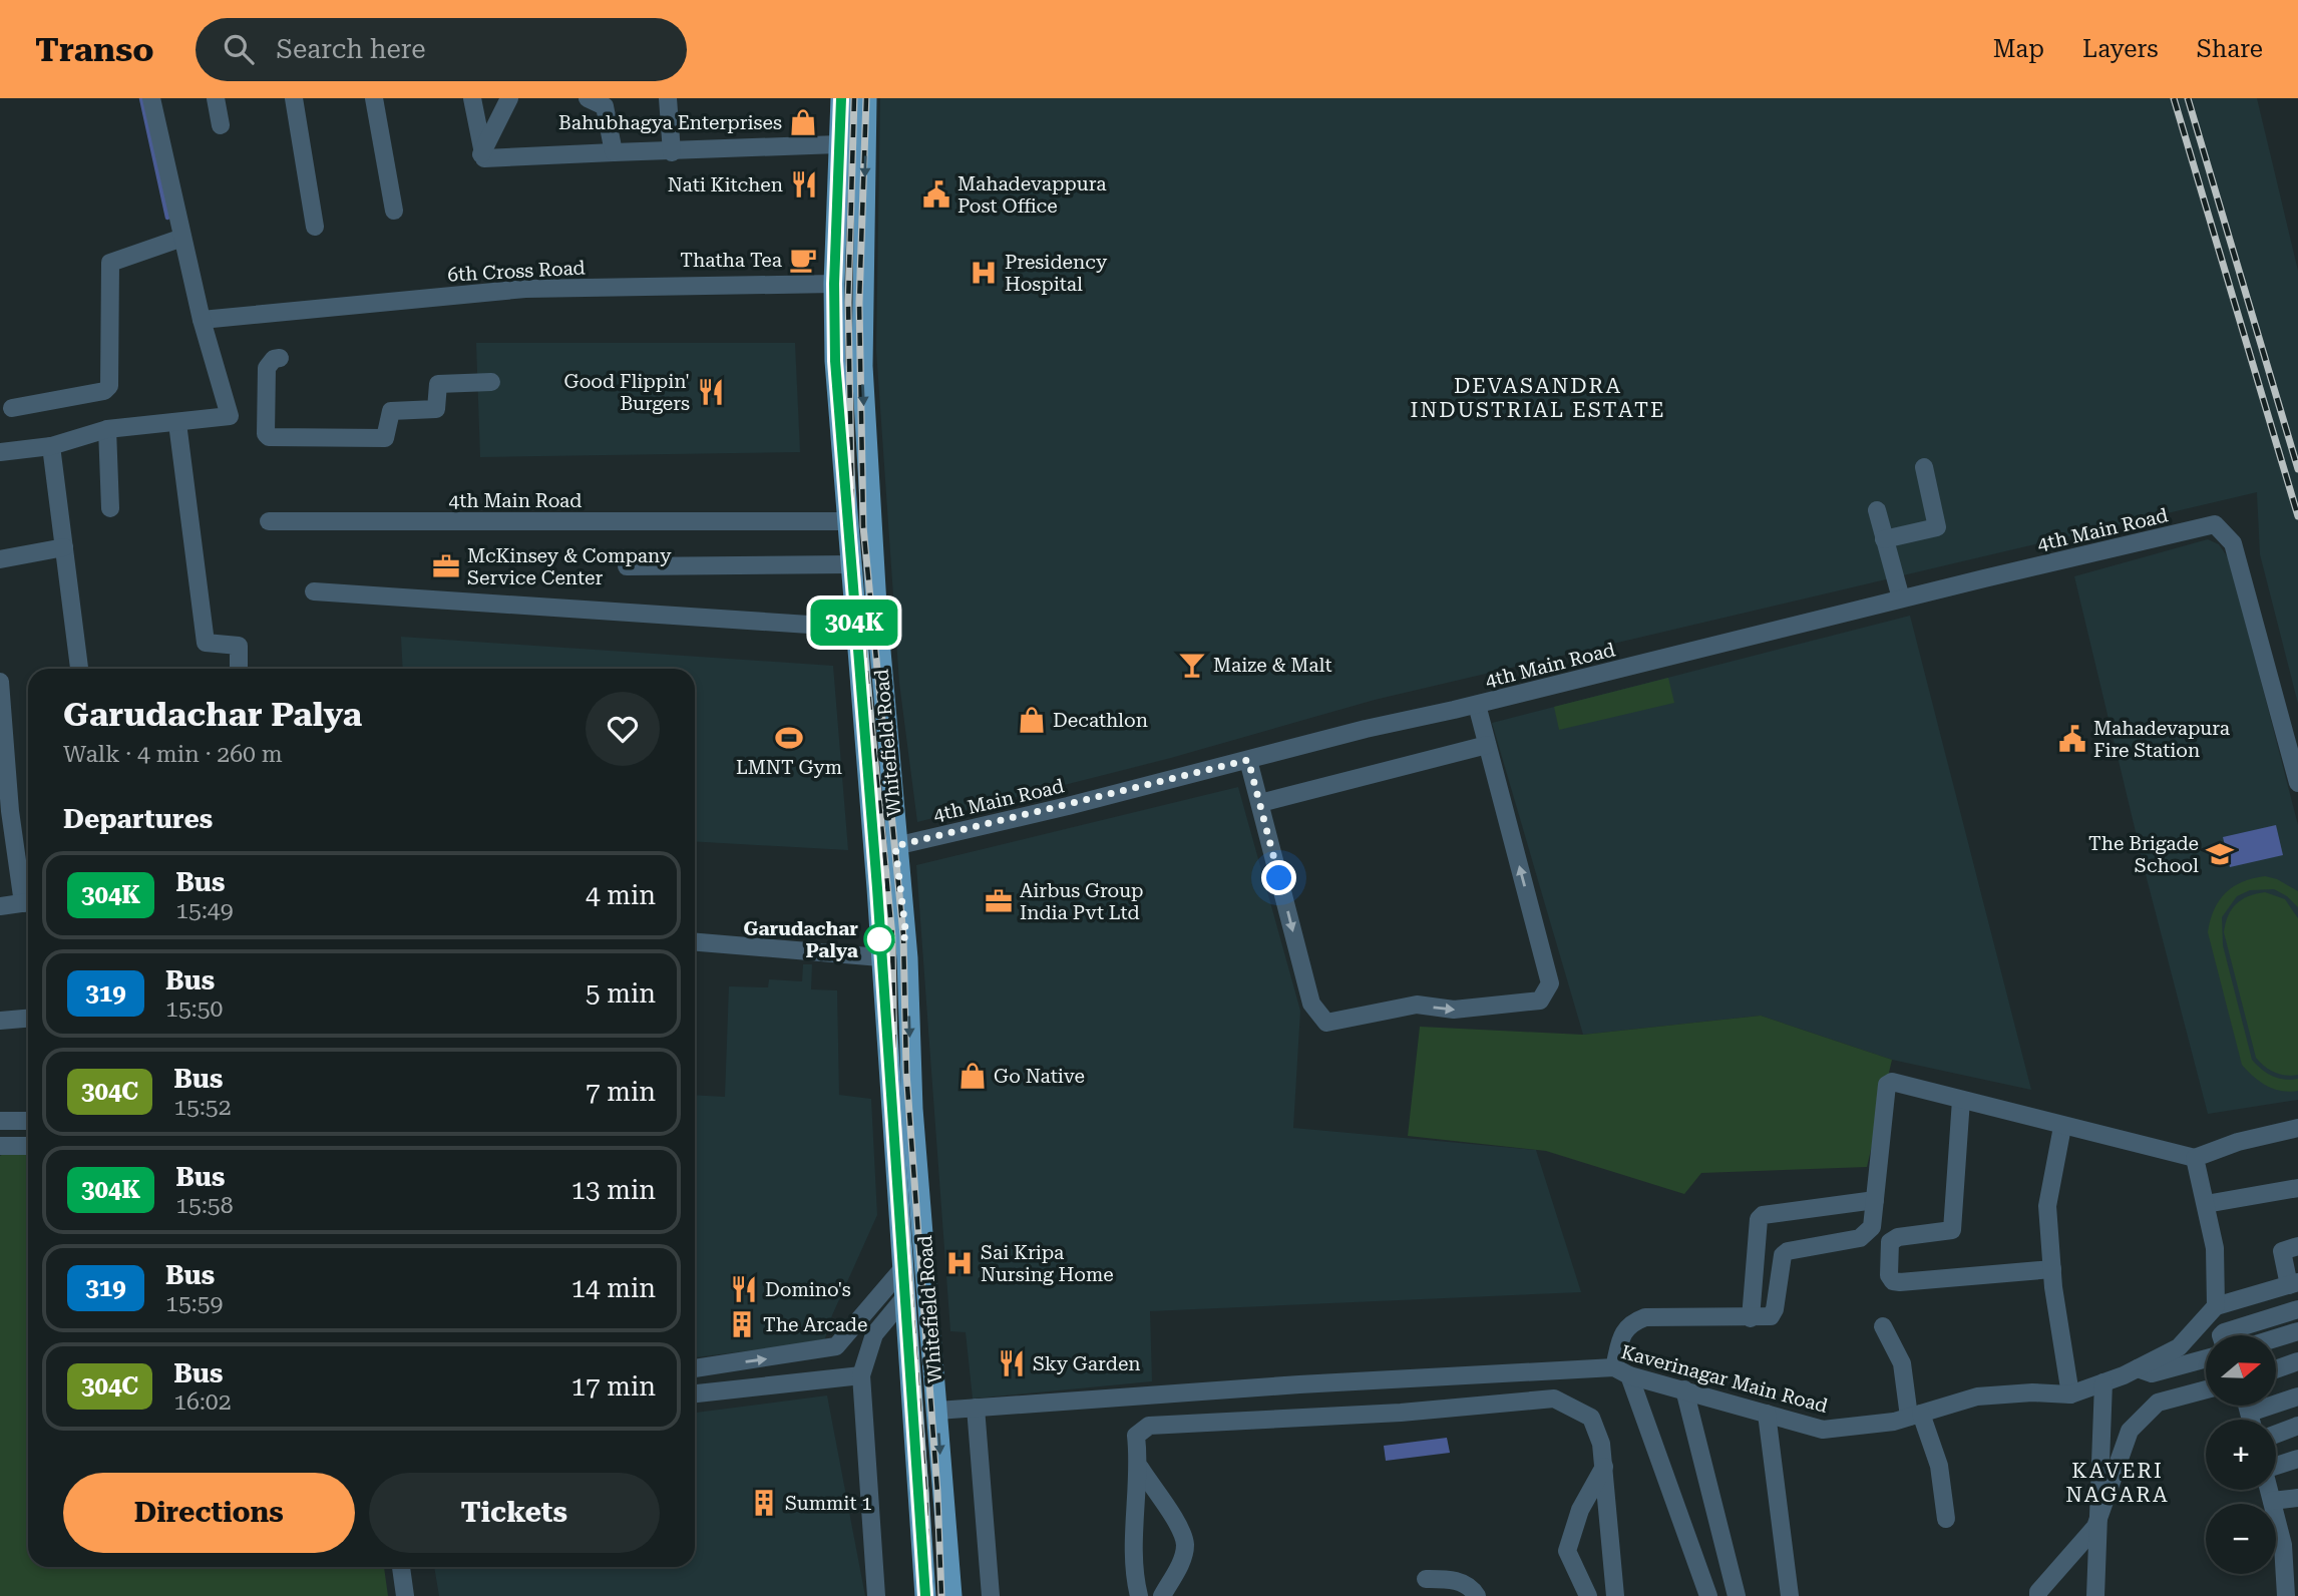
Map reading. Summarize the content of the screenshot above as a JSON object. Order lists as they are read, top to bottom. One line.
{"streets":{"main road":["Whitefield Road"],"street":["6th Cross Road","4th Main Road","Kaverinagar Main Road"]},"crossings":[["6th Cross Road","Whitefield Road"],["4th Main Road","Whitefield Road"],["Whitefield Road","Kaverinagar Main Road"]],"districts":["DEVASANDRA INDUSTRIAL ESTATE","KAVERI NAGARA"],"places":{"shop":["Bahubhagya Enterprises","Decathlon","Go Native"],"restaurant":["Nati Kitchen","Good Flippin' Burgers","Domino's","Sky Garden"],"public building":["Mahadevappura Post Office","Mahadevapura Fire Station"],"cafe":["Thatha Tea"],"hospital":["Presidency Hospital","Sai Kripa Nursing Home"],"office":["McKinsey & Company Service Center","Airbus Group India Pvt Ltd"],"bar":["Maize & Malt"],"sports":["LMNT Gym"],"school or university":["The Brigade School"],"other":["Garudachar Palya"],"building":["The Arcade","Summit 1"]},"lines":["bus line 304K"],"north":"right","page":{"header":"Transo","search":"Search here","nav":["Map","Layers","Share"],"on_map":"304K","heading":[["Garudachar Palya","Walk · 4 min · 260 m"],"Departures"],"list":[{"mark":"304K","name":"Bus","note":"15:49","value":"4 min"},{"mark":"319","name":"Bus","note":"15:50","value":"5 min"},{"mark":"304C","name":"Bus","note":"15:52","value":"7 min"},{"mark":"304K","name":"Bus","note":"15:58","value":"13 min"},{"mark":"319","name":"Bus","note":"15:59","value":"14 min"},{"mark":"304C","name":"Bus","note":"16:02","value":"17 min"}],"map_buttons":["+","−"],"buttons":["Directions","Tickets"]}}
